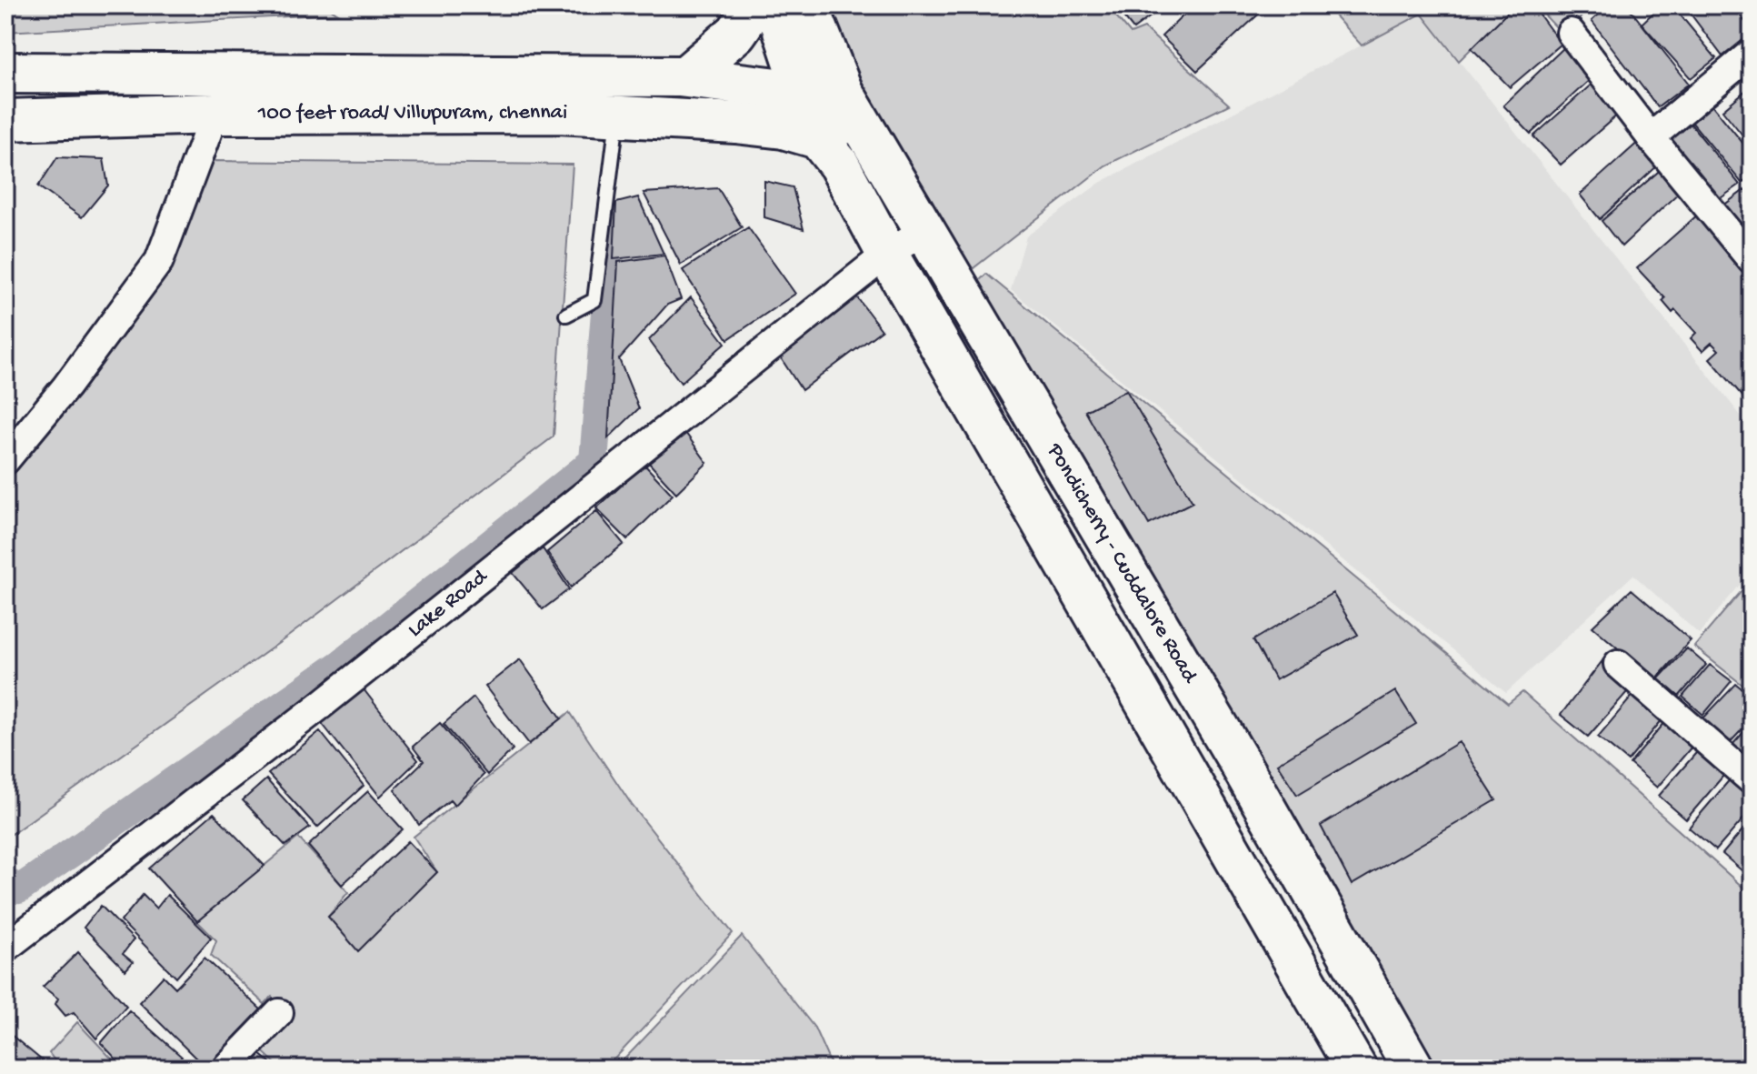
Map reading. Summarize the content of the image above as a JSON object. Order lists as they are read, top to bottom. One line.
{"streets":{"highway":["100 feet road/ Villupuram, chennai","Pondicherry - Cuddalore Road"],"street":["Lake Road"]},"crossings":[["Pondicherry - Cuddalore Road","Lake Road"]]}
